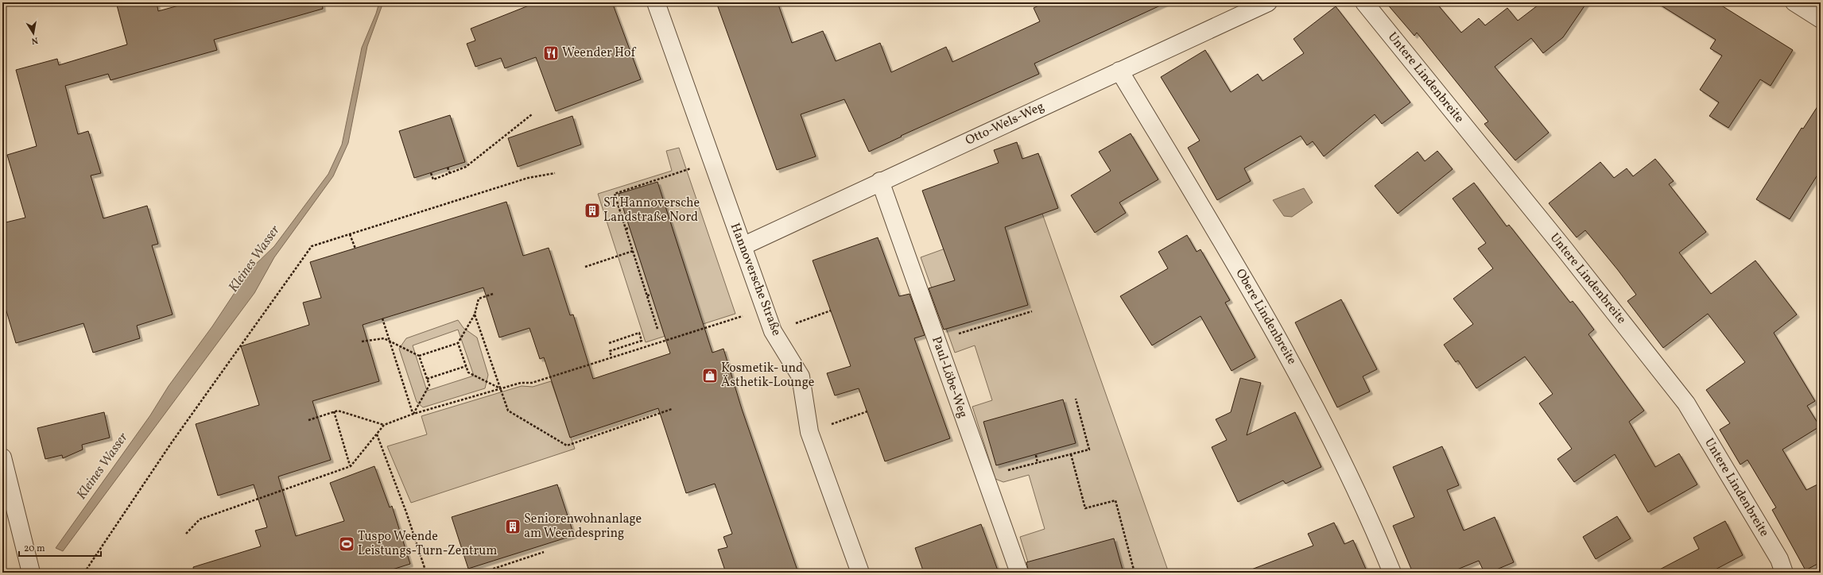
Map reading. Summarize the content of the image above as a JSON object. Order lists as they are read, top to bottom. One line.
{"streets":{"street":["Untere Lindenbreite","Otto-Wels-Weg","Hannoversche Straße","Obere Lindenbreite","Paul-Löbe-Weg"]},"crossings":[["Otto-Wels-Weg","Hannoversche Straße"],["Otto-Wels-Weg","Obere Lindenbreite"],["Otto-Wels-Weg","Paul-Löbe-Weg"]],"water":["Kleines Wasser"],"places":{"restaurant":["Weender Hof"],"building":["ST Hannoversche Landstraße Nord","Seniorenwohnanlage am Weendespring"],"shop":["Kosmetik- und Ästhetik-Lounge"],"sports":["Tuspo Weende Leistungs-Turn-Zentrum"]},"scale_bar":"20 m","north":"bottom"}
